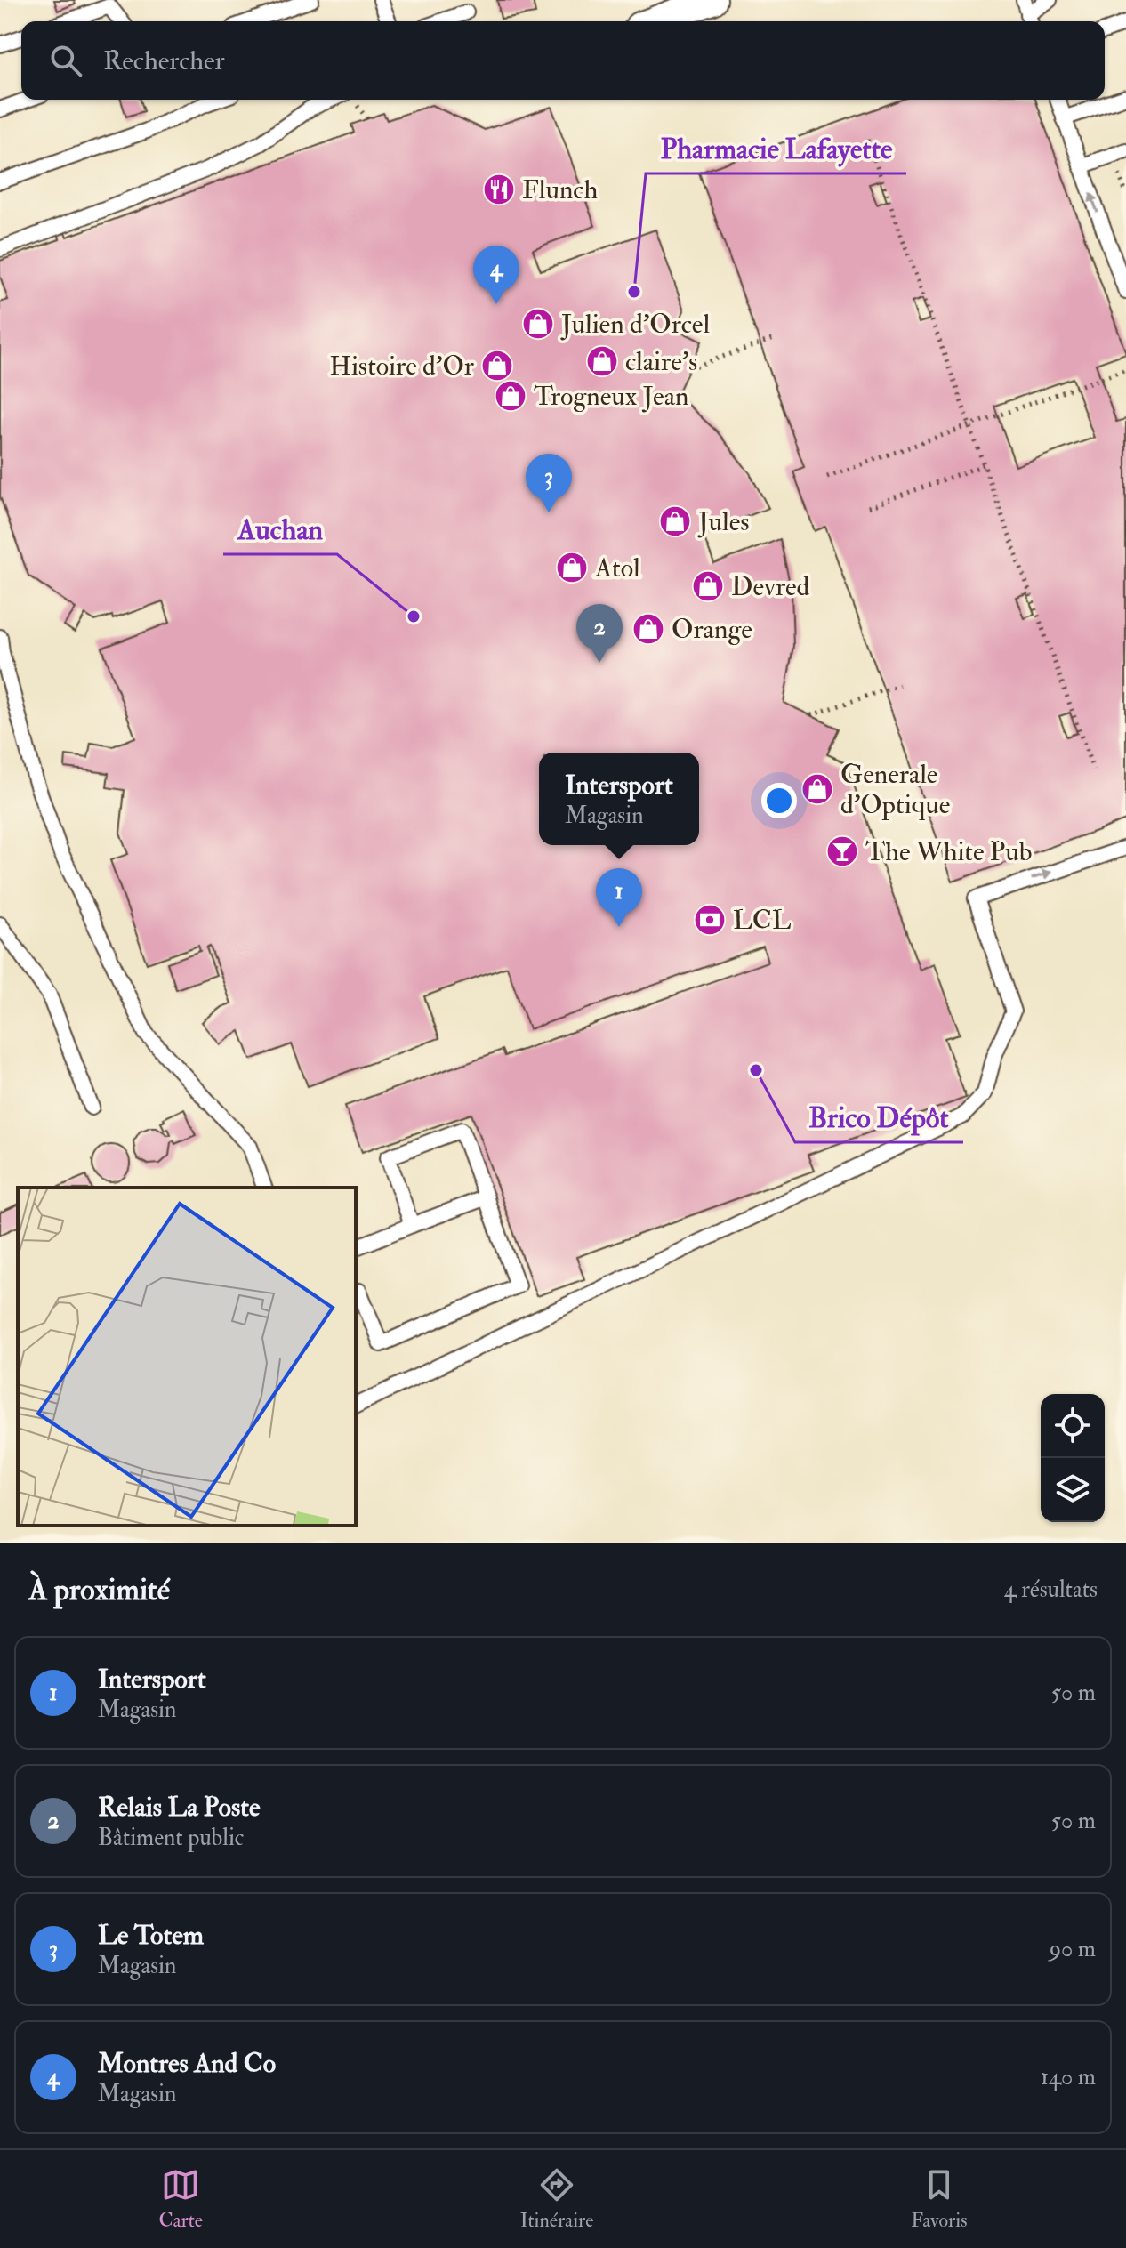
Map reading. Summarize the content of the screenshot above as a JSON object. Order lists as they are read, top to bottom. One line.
{"places":{"restaurant":["Flunch"],"other":["Pharmacie Lafayette","Auchan","Brico Dépôt"],"shop":["Julien d'Orcel","claire's","Histoire d'Or","Trogneux Jean","Jules","Atol","Devred","Orange","Generale d'Optique"],"bar":["The White Pub"],"bank":["LCL"]},"page":{"search":"Rechercher","pins":["4","3","2","1"],"popup":["Intersport","Magasin"],"heading":["À proximité","4 résultats"],"list":[{"mark":"1","name":"Intersport","note":"Magasin","value":"50 m"},{"mark":"2","name":"Relais La Poste","note":"Bâtiment public","value":"50 m"},{"mark":"3","name":"Le Totem","note":"Magasin","value":"90 m"},{"mark":"4","name":"Montres And Co","note":"Magasin","value":"140 m"}],"nav":["Carte","Itinéraire","Favoris"]}}
